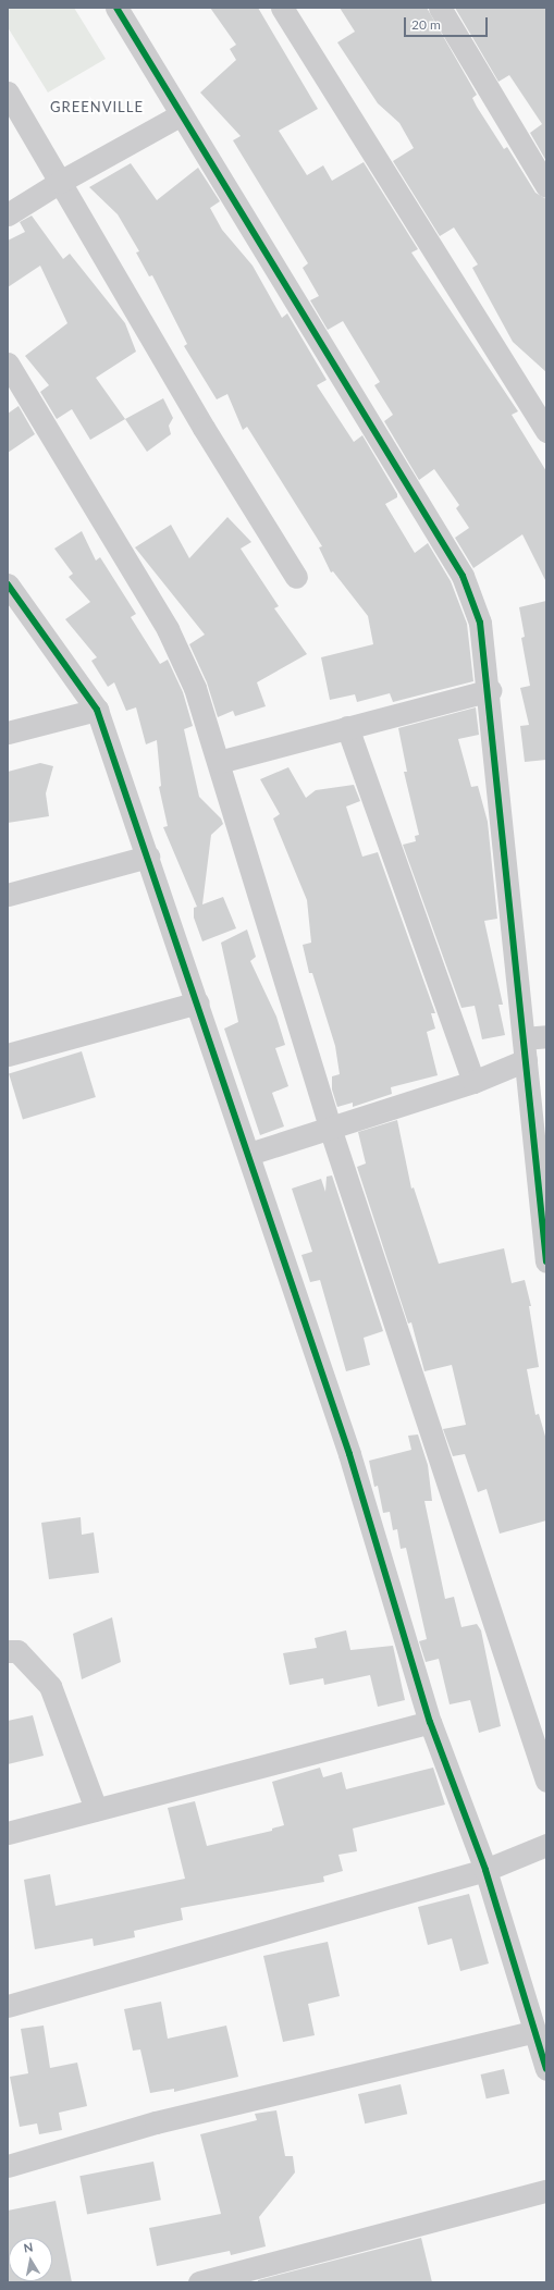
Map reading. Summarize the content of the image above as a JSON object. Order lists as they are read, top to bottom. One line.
{"districts":["GREENVILLE"],"scale_bar":"20 m","north":"top"}
